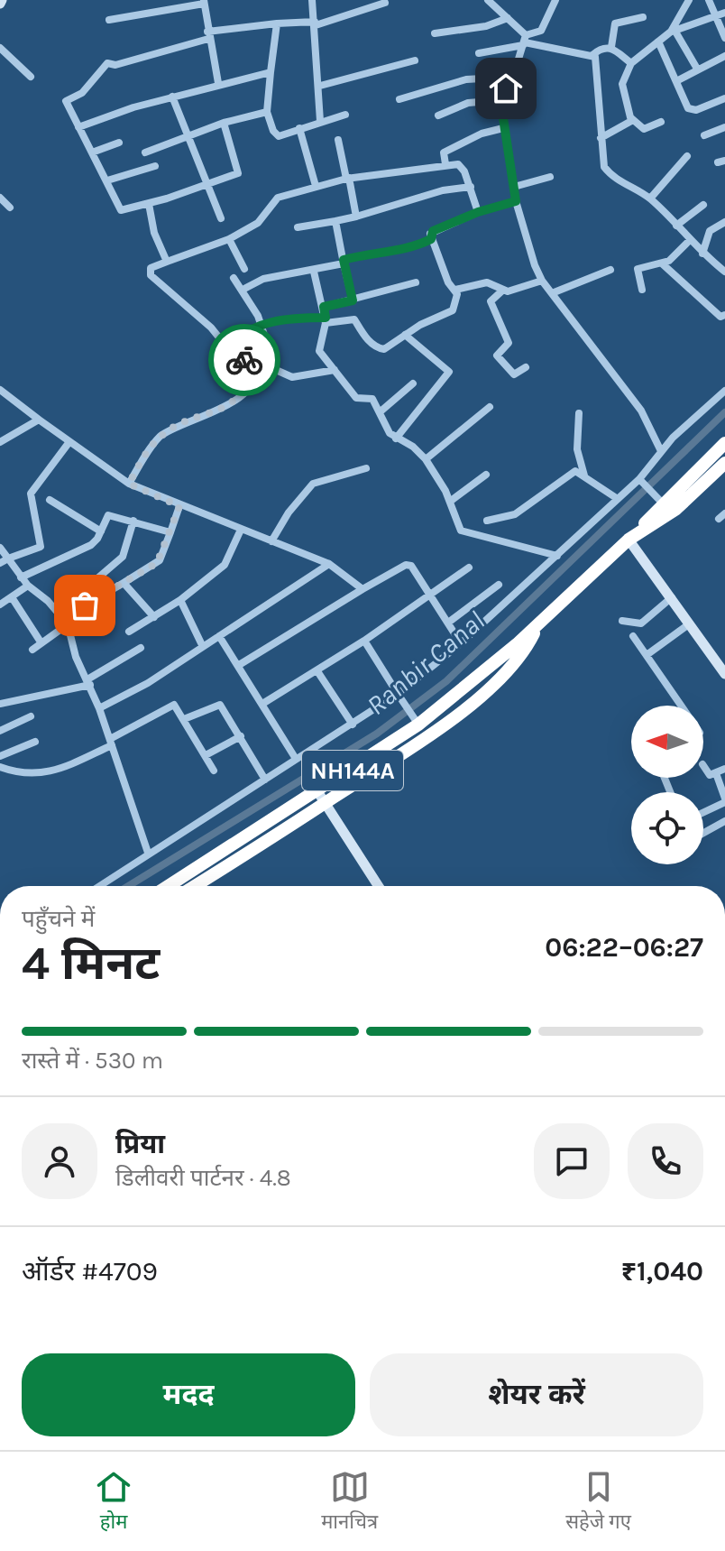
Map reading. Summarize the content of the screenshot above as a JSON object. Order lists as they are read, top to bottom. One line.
{"streets":{"highway":["NH144A"]},"water":["Ranbir Canal"],"north":"left","page":{"heading":["4 मिनट","पहुँचने में","06:22–06:27"],"panel":["प्रिया","डिलीवरी पार्टनर · 4.8","ऑर्डर #4709","₹1,040"],"bar":"रास्ते में · 530 m","buttons":["मदद","शेयर करें"],"tabs":["होम","मानचित्र","सहेजे गए"]}}
